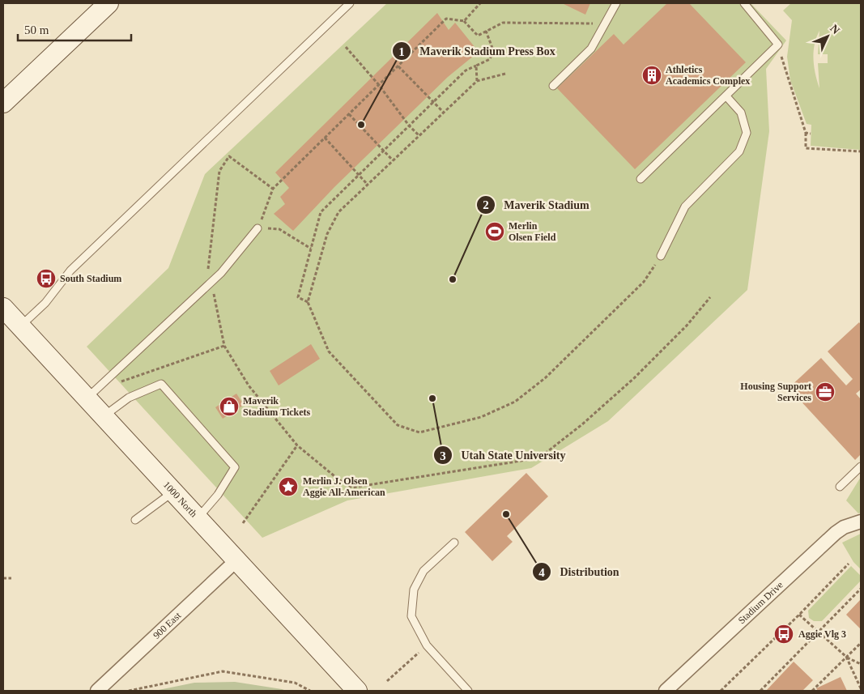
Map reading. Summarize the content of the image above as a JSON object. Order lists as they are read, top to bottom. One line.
{"streets":{"street":["1000 North","Stadium Drive","900 East"]},"crossings":[["1000 North","900 East"]],"places":{"building":["Athletics Academics Complex"],"other":["Maverik Stadium Press Box","Maverik Stadium","Utah State University","Distribution"],"sports":["Merlin Olsen Field"],"bus stop":["South Stadium","Aggie Vlg 3"],"office":["Housing Support Services"],"shop":["Maverik Stadium Tickets"],"place":["Merlin J. Olsen Aggie All-American"]},"scale_bar":"50 m","north":"top right"}
